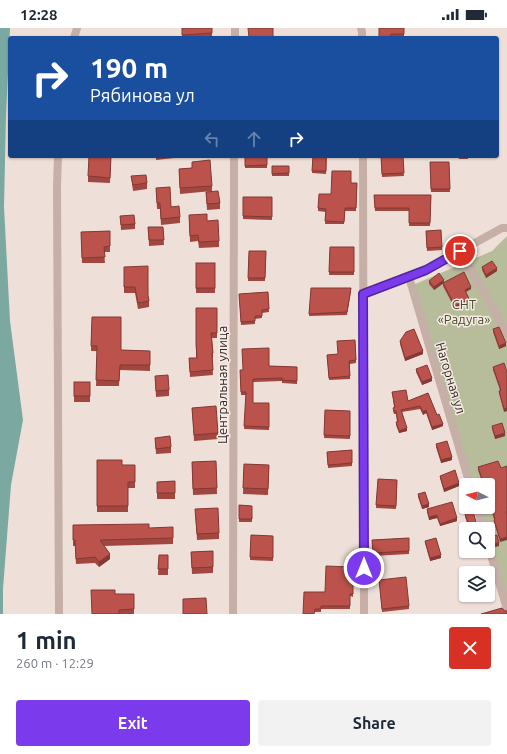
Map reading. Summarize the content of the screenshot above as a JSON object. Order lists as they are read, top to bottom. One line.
{"streets":{"street":["Нагорная ул","Центральная улица"]},"parks":["СНТ «Радуга»"],"north":"left","page":{"status":"12:28","turn":["190 m","Рябинова ул"],"heading":["1 min","260 m · 12:29"],"buttons":["Exit","Share"]}}
